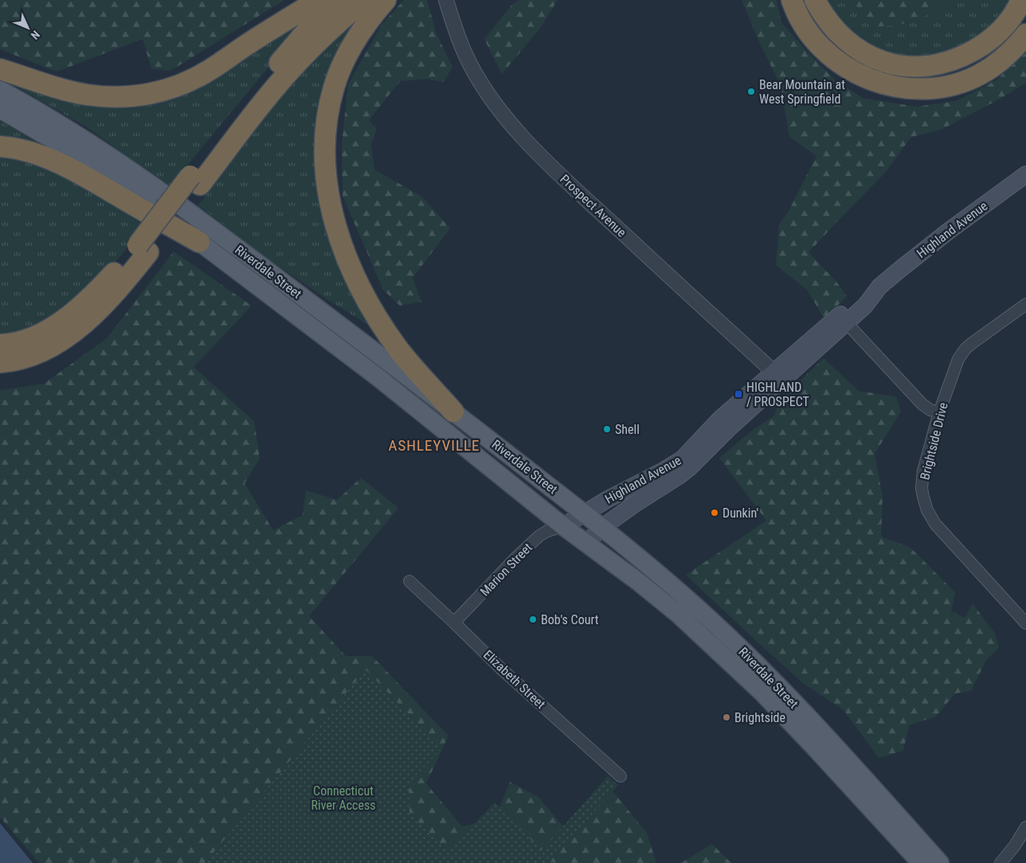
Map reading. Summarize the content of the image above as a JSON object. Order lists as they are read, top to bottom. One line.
{"streets":{"main road":["Highland Avenue","Riverdale Street"],"street":["Prospect Avenue","Brightside Drive","Marion Street","Elizabeth Street"]},"crossings":[["Prospect Avenue","Highland Avenue"],["Highland Avenue","Riverdale Street"],["Highland Avenue","Marion Street"],["Riverdale Street","Marion Street"],["Marion Street","Elizabeth Street"]],"districts":["ASHLEYVILLE"],"parks":["Connecticut River Access"],"places":{"other":["Bear Mountain at West Springfield","Shell","Dunkin'","Bob's Court","Brightside"],"transit":["HIGHLAND / PROSPECT"]},"north":"bottom right"}
